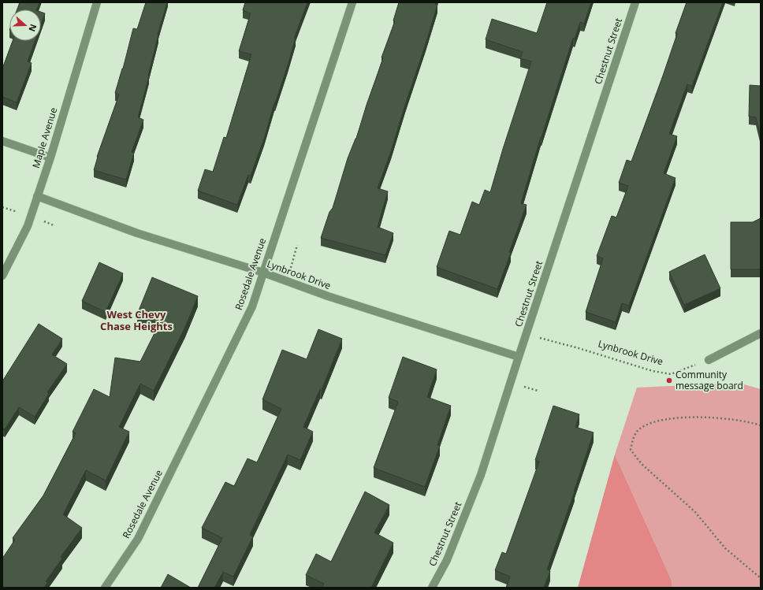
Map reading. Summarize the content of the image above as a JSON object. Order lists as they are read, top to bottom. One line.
{"streets":{"street":["Chestnut Street","Maple Avenue","Rosedale Avenue","Lynbrook Drive"]},"crossings":[["Chestnut Street","Lynbrook Drive"],["Maple Avenue","Lynbrook Drive"],["Rosedale Avenue","Lynbrook Drive"]],"districts":["West Chevy Chase Heights"],"places":["Community message board"],"north":"right"}
